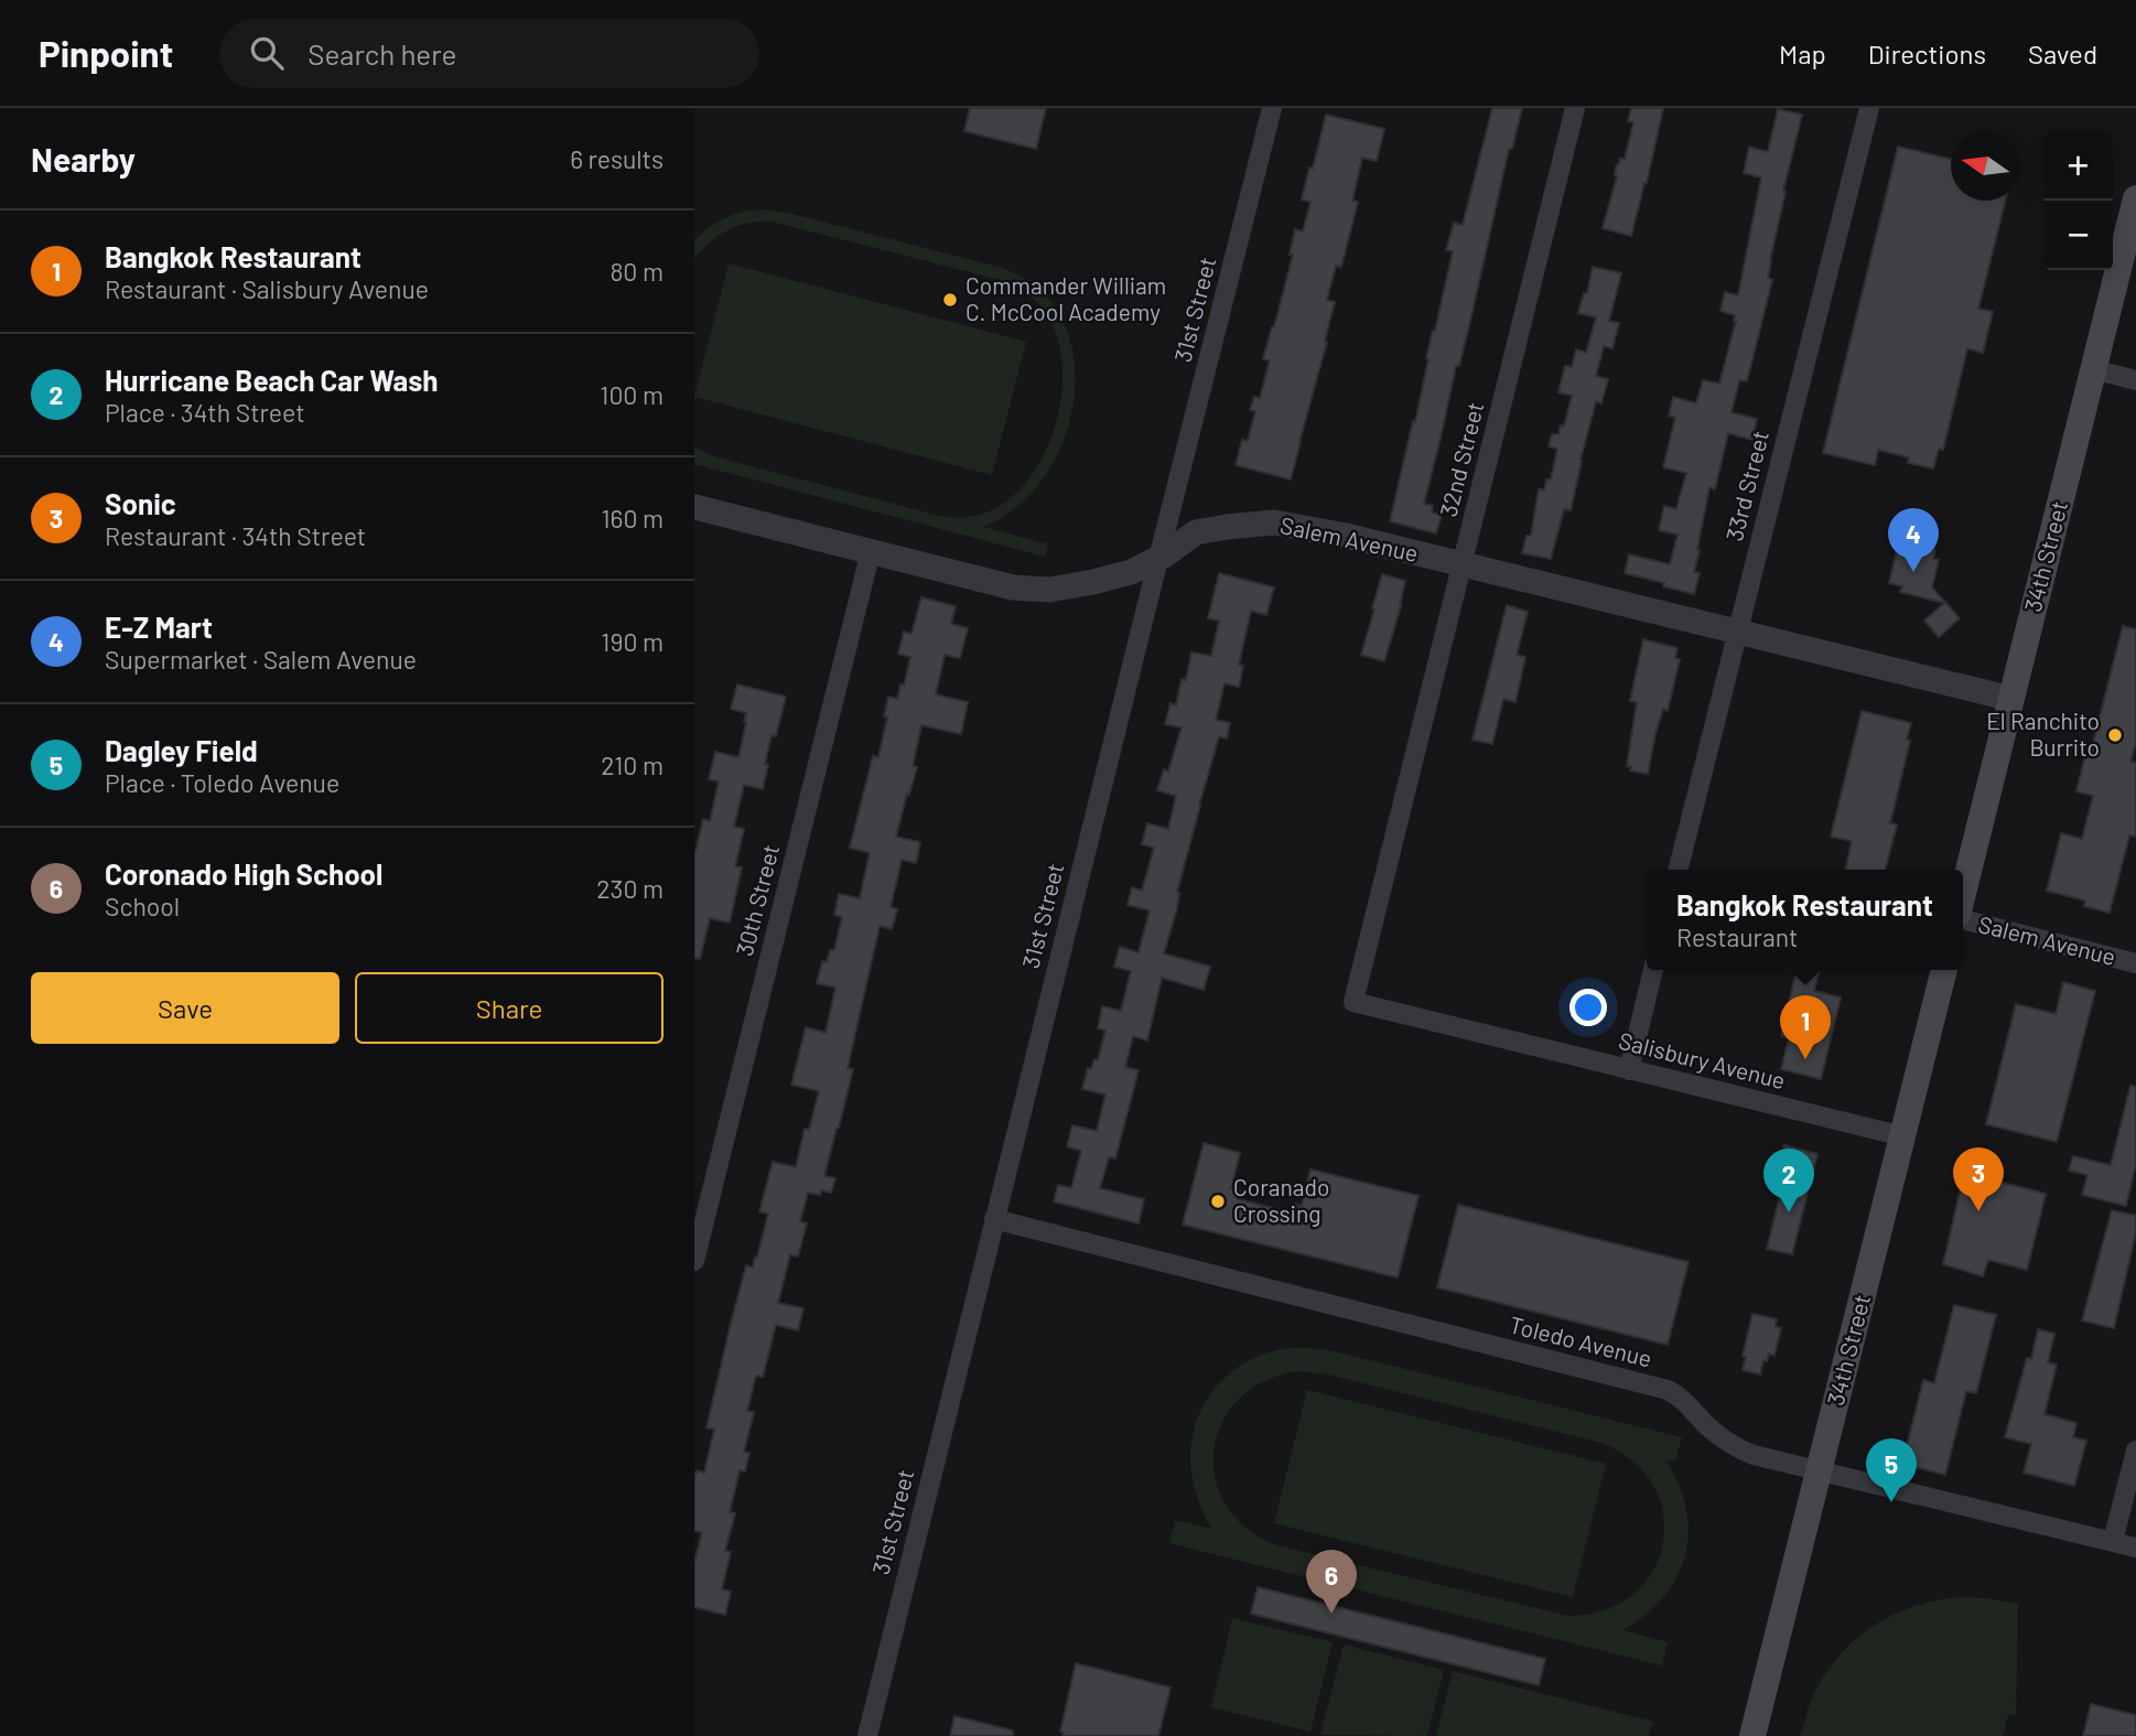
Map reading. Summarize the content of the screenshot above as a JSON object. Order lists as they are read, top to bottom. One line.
{"streets":{"main road":["34th Street"],"street":["31st Street","32nd Street","33rd Street","Salem Avenue","30th Street","Salisbury Avenue","Toledo Avenue"]},"crossings":[["31st Street","Salem Avenue"],["31st Street","Toledo Avenue"],["32nd Street","Salem Avenue"],["32nd Street","Salisbury Avenue"],["33rd Street","Salem Avenue"],["Salem Avenue","34th Street"],["Salem Avenue","30th Street"],["34th Street","Salisbury Avenue"],["34th Street","Toledo Avenue"]],"places":["Commander William C. McCool Academy","El Ranchito Burrito","Coranado Crossing"],"north":"left","page":{"header":"Pinpoint","search":"Search here","nav":["Map","Directions","Saved"],"heading":["Nearby","6 results"],"map_buttons":["+","−"],"list":[{"mark":"1","name":"Bangkok Restaurant","note":"Restaurant · Salisbury Avenue","value":"80 m"},{"mark":"2","name":"Hurricane Beach Car Wash","note":"Place · 34th Street","value":"100 m"},{"mark":"3","name":"Sonic","note":"Restaurant · 34th Street","value":"160 m"},{"mark":"4","name":"E-Z Mart","note":"Supermarket · Salem Avenue","value":"190 m"},{"mark":"5","name":"Dagley Field","note":"Place · Toledo Avenue","value":"210 m"},{"mark":"6","name":"Coronado High School","note":"School","value":"230 m"}],"pins":["4","1","3","2","5","6"],"popup":["Bangkok Restaurant","Restaurant"],"buttons":["Save","Share"]}}
